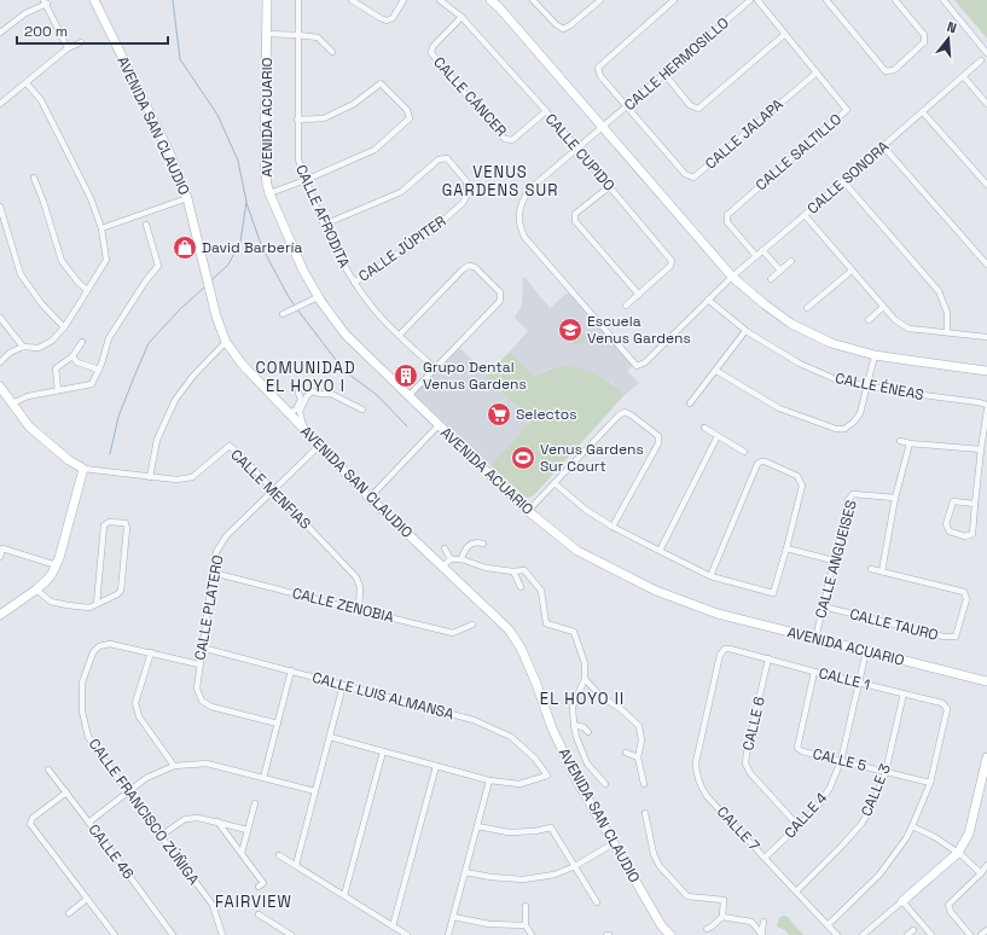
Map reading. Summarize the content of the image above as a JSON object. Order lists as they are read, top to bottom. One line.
{"streets":{"street":["CALLE HERMOSILLO","CALLE CÁNCER","AVENIDA ACUARIO","AVENIDA SAN CLAUDIO","CALLE JALAPA","CALLE CUPIDO","CALLE SALTILLO","CALLE SONORA","CALLE AFRODITA","CALLE JÚPITER","CALLE ÉNEAS","CALLE MENFIAS","CALLE ANGUEISES","CALLE ZENOBIA","CALLE PLATERO","CALLE TAURO","CALLE 1","CALLE LUIS ALMANSA","CALLE 6","CALLE 5","CALLE 3","CALLE FRANCISCO ZÚÑIGA","CALLE 4","CALLE 7","CALLE 46"]},"crossings":[["CALLE HERMOSILLO","CALLE JALAPA"],["CALLE HERMOSILLO","CALLE CUPIDO"],["CALLE HERMOSILLO","CALLE SONORA"],["CALLE CÁNCER","CALLE CUPIDO"],["AVENIDA ACUARIO","CALLE ANGUEISES"],["AVENIDA ACUARIO","CALLE 4"],["AVENIDA SAN CLAUDIO","CALLE PLATERO"],["CALLE JALAPA","CALLE SALTILLO"],["CALLE SALTILLO","CALLE SONORA"],["CALLE SONORA","CALLE ÉNEAS"],["CALLE AFRODITA","CALLE JÚPITER"],["CALLE MENFIAS","CALLE ZENOBIA"],["CALLE MENFIAS","CALLE PLATERO"],["CALLE ANGUEISES","CALLE TAURO"],["CALLE ZENOBIA","CALLE PLATERO"],["CALLE PLATERO","CALLE LUIS ALMANSA"],["CALLE PLATERO","CALLE FRANCISCO ZÚÑIGA"],["CALLE 1","CALLE 6"],["CALLE 1","CALLE 5"],["CALLE 1","CALLE 3"],["CALLE 1","CALLE 4"],["CALLE 1","CALLE 7"],["CALLE 6","CALLE 4"],["CALLE 5","CALLE 3"],["CALLE 5","CALLE 4"],["CALLE 3","CALLE 7"],["CALLE 4","CALLE 7"]],"districts":["VENUS GARDENS SUR","COMUNIDAD EL HOYO I","EL HOYO II","FAIRVIEW"],"places":{"shop":["David Barbería"],"school or university":["Escuela Venus Gardens"],"building":["Grupo Dental Venus Gardens"],"supermarket":["Selectos"],"sports":["Venus Gardens Sur Court"]},"scale_bar":"200 m","north":"top"}
